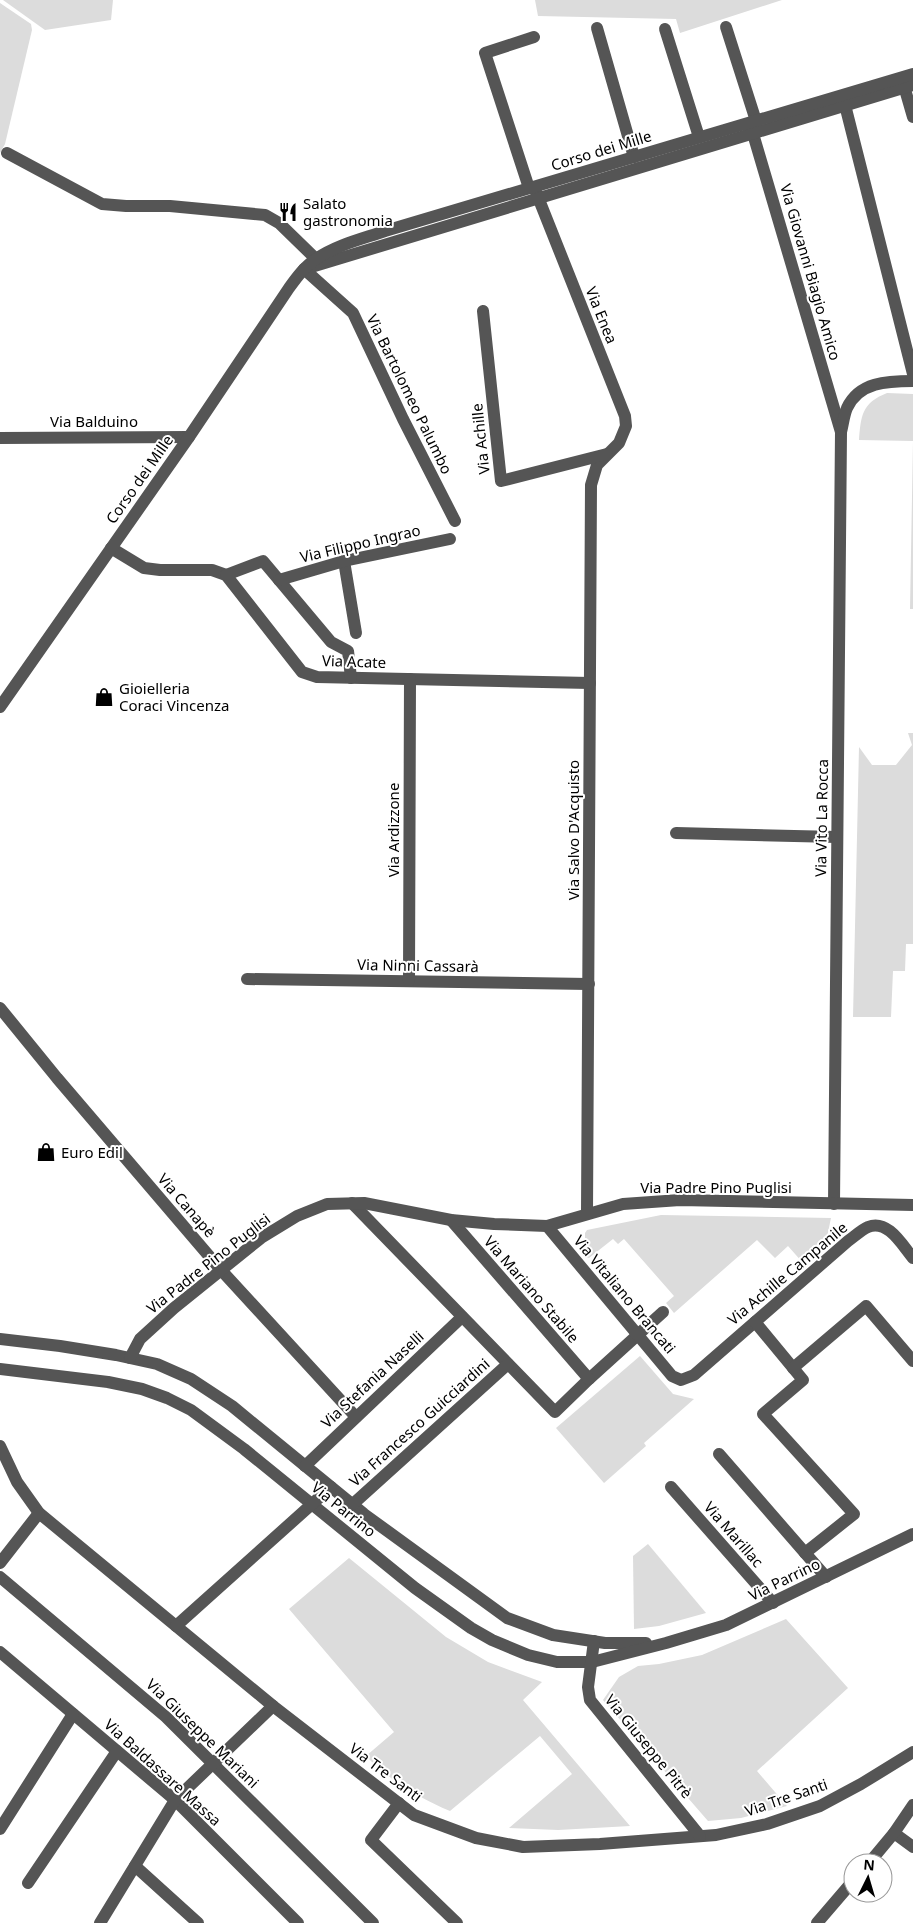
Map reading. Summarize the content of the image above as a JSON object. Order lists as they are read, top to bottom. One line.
{"streets":{"street":["Corso dei Mille","Via Giovanni Biagio Amico","Via Enea","Via Bartolomeo Palumbo","Via Balduino","Via Achille","Via Filippo Ingrao","Via Acate","Via Vito La Rocca","Via Ardizzone","Via Salvo D'Acquisto","Via Ninni Cassarà","Via Padre Pino Puglisi","Via Canapè","Via Achille Campanile","Via Mariano Stabile","Via Vitaliano Brancati","Via Stefania Naselli","Via Francesco Guicciardini","Via Parrino","Via Marillac","Via Giuseppe Mariani","Via Giuseppe Pitrè","Via Baldassare Massa","Via Tre Santi"]},"crossings":[["Corso dei Mille","Via Giovanni Biagio Amico"],["Corso dei Mille","Via Enea"],["Corso dei Mille","Via Bartolomeo Palumbo"],["Corso dei Mille","Via Balduino"],["Via Giovanni Biagio Amico","Via Vito La Rocca"],["Via Enea","Via Achille"],["Via Enea","Via Salvo D'Acquisto"],["Via Achille","Via Salvo D'Acquisto"],["Via Acate","Via Ardizzone"],["Via Acate","Via Salvo D'Acquisto"],["Via Vito La Rocca","Via Padre Pino Puglisi"],["Via Ardizzone","Via Ninni Cassarà"],["Via Salvo D'Acquisto","Via Ninni Cassarà"],["Via Salvo D'Acquisto","Via Padre Pino Puglisi"],["Via Padre Pino Puglisi","Via Canapè"],["Via Padre Pino Puglisi","Via Mariano Stabile"],["Via Padre Pino Puglisi","Via Vitaliano Brancati"],["Via Padre Pino Puglisi","Via Parrino"],["Via Canapè","Via Stefania Naselli"],["Via Achille Campanile","Via Vitaliano Brancati"],["Via Stefania Naselli","Via Parrino"],["Via Francesco Guicciardini","Via Parrino"],["Via Parrino","Via Marillac"],["Via Parrino","Via Giuseppe Pitrè"],["Via Giuseppe Pitrè","Via Tre Santi"]],"places":{"restaurant":["Salato gastronomia"],"shop":["Gioielleria Coraci Vincenza","Euro Edil"]},"north":"top"}
